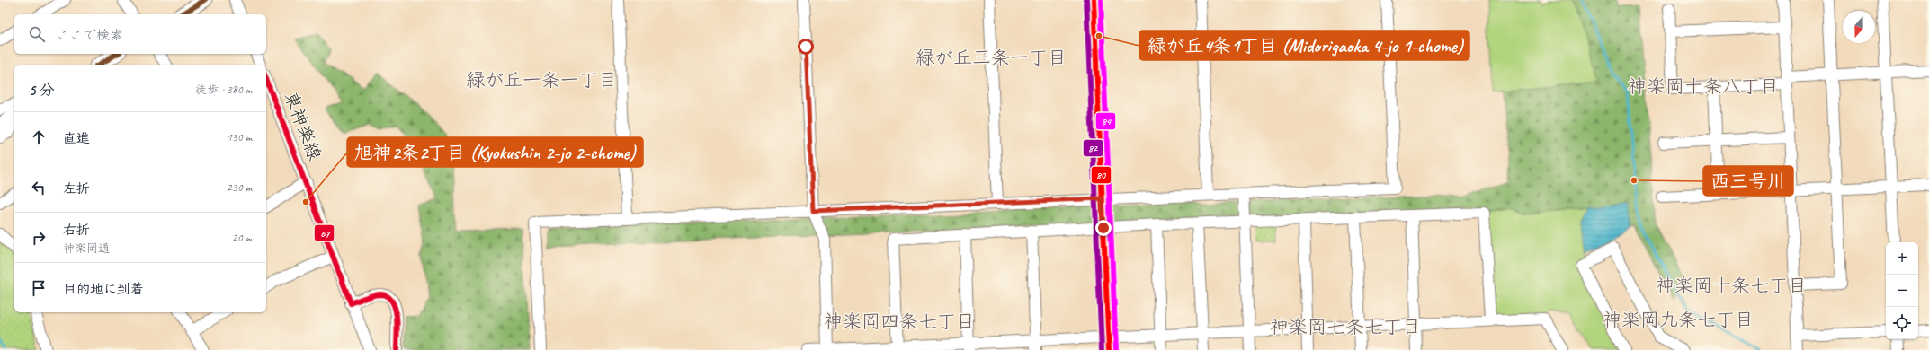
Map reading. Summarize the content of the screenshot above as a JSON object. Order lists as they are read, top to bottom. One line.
{"streets":{"street":["東神楽線"]},"districts":["緑が丘三条一丁目","緑が丘一条一丁目","神楽岡十条八丁目","神楽岡十条七丁目","神楽岡九条七丁目","神楽岡四条七丁目","神楽岡七条七丁目"],"places":["緑が丘4条1丁目 (Midorigaoka 4-jo 1-chome)","西三号川","旭神2条2丁目 (Kyokushin 2-jo 2-chome)"],"lines":["transit line 80","transit line 82","transit line 84","transit line 67"],"north":"bottom","page":{"search":"ここで検索","heading":["5 分","徒歩 · 380 m"],"list":[["直進","130 m"],["左折","230 m"],["右折","神楽岡通","20 m"],"目的地に到着"],"map_buttons":["+","−"]}}
